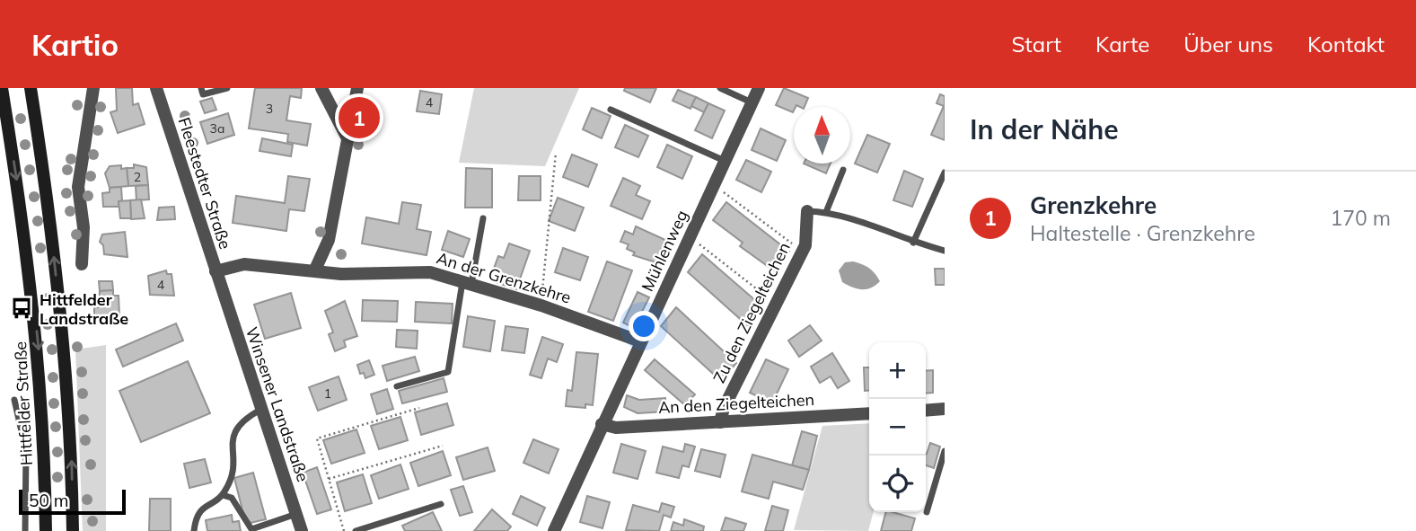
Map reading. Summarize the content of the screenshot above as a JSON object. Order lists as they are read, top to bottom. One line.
{"streets":{"main road":["Hittfelder Straße"],"street":["Fleestedter Straße","Mühlenweg","An der Grenzkehre","Zu den Ziegelteichen","An den Ziegelteichen","Winsener Landstraße"]},"crossings":[["Fleestedter Straße","An der Grenzkehre"],["Fleestedter Straße","Winsener Landstraße"],["Mühlenweg","An der Grenzkehre"],["Mühlenweg","An den Ziegelteichen"],["Zu den Ziegelteichen","An den Ziegelteichen"]],"places":{"bus stop":["Hittfelder Landstraße"]},"house_numbers":["4","3","3a","2","4","1"],"scale_bar":"50 m","north":"top","page":{"header":"Kartio","nav":["Start","Karte","Über uns","Kontakt"],"heading":"In der Nähe","pins":"1","list":[{"mark":"1","name":"Grenzkehre","note":"Haltestelle · Grenzkehre","value":"170 m"}],"map_buttons":["+","−"],"scale":"50 m"}}
